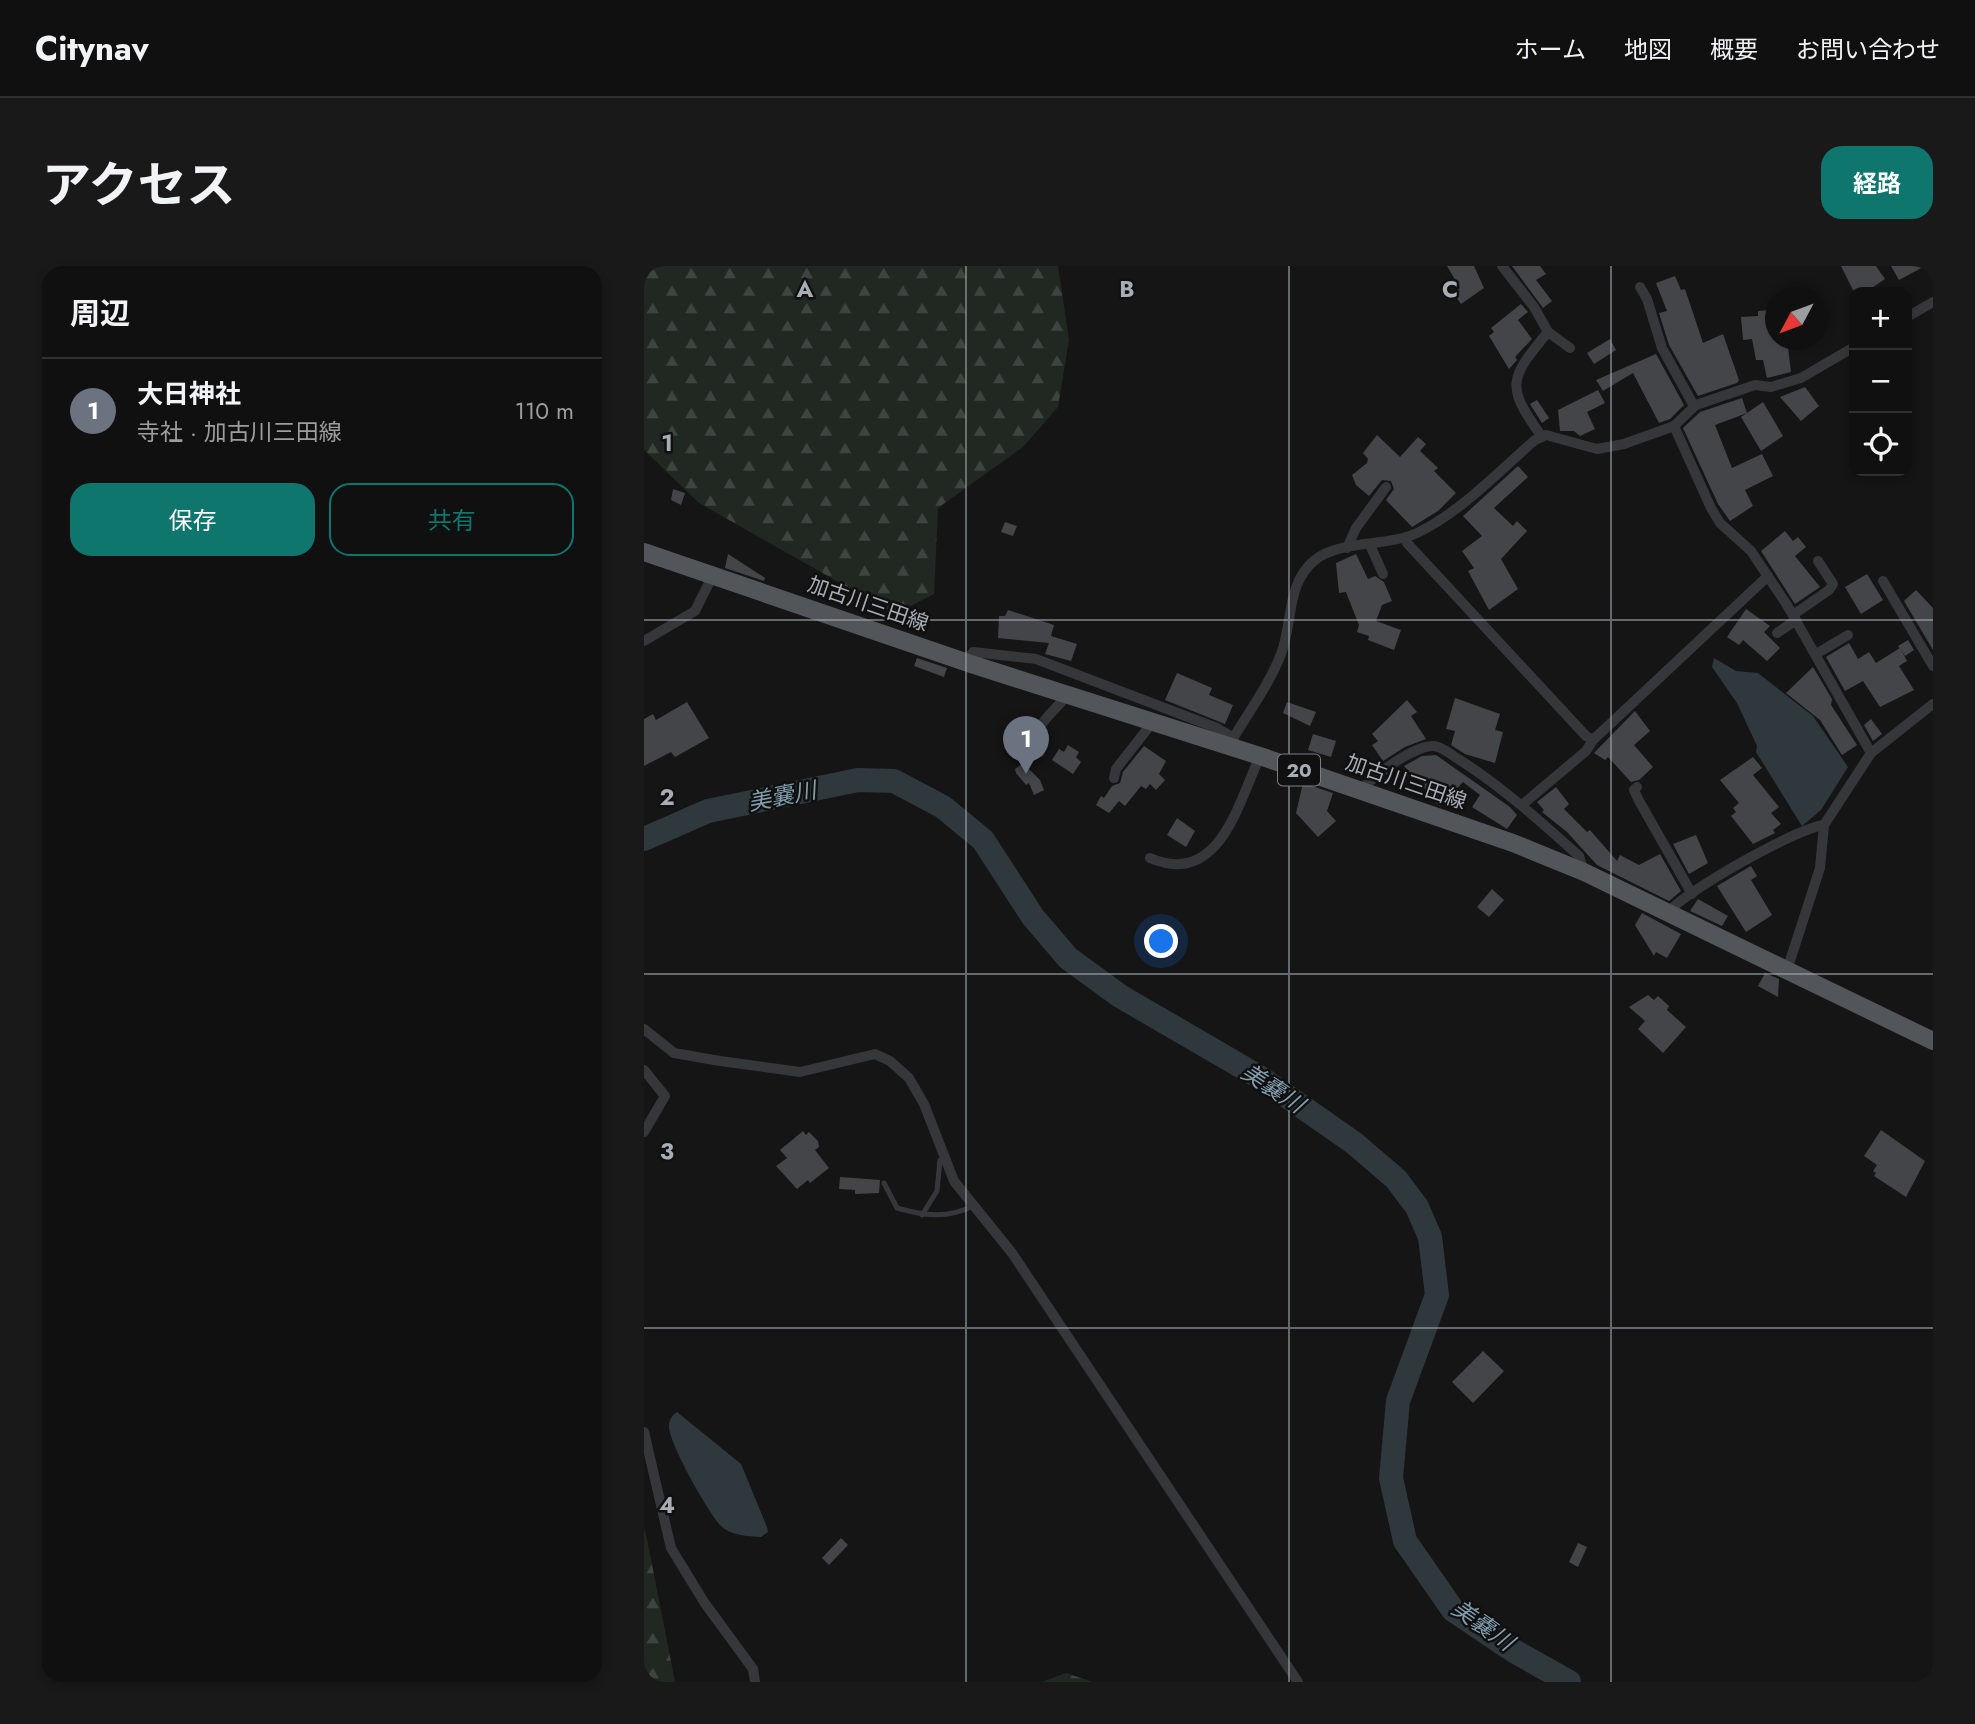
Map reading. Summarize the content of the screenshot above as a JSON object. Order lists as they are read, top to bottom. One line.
{"streets":{"main road":["加古川三田線","20"]},"water":["美嚢川"],"north":"bottom left","page":{"header":"Citynav","nav":["ホーム","地図","概要","お問い合わせ"],"title":"アクセス","buttons":["経路",["保存","共有"]],"heading":"周辺","map_buttons":["+","−"],"list":[{"mark":"1","name":"大日神社","note":"寺社 · 加古川三田線","value":"110 m"}],"pins":"1"},"grid":{"columns":["A","B","C"],"rows":["1","2","3","4"]}}
